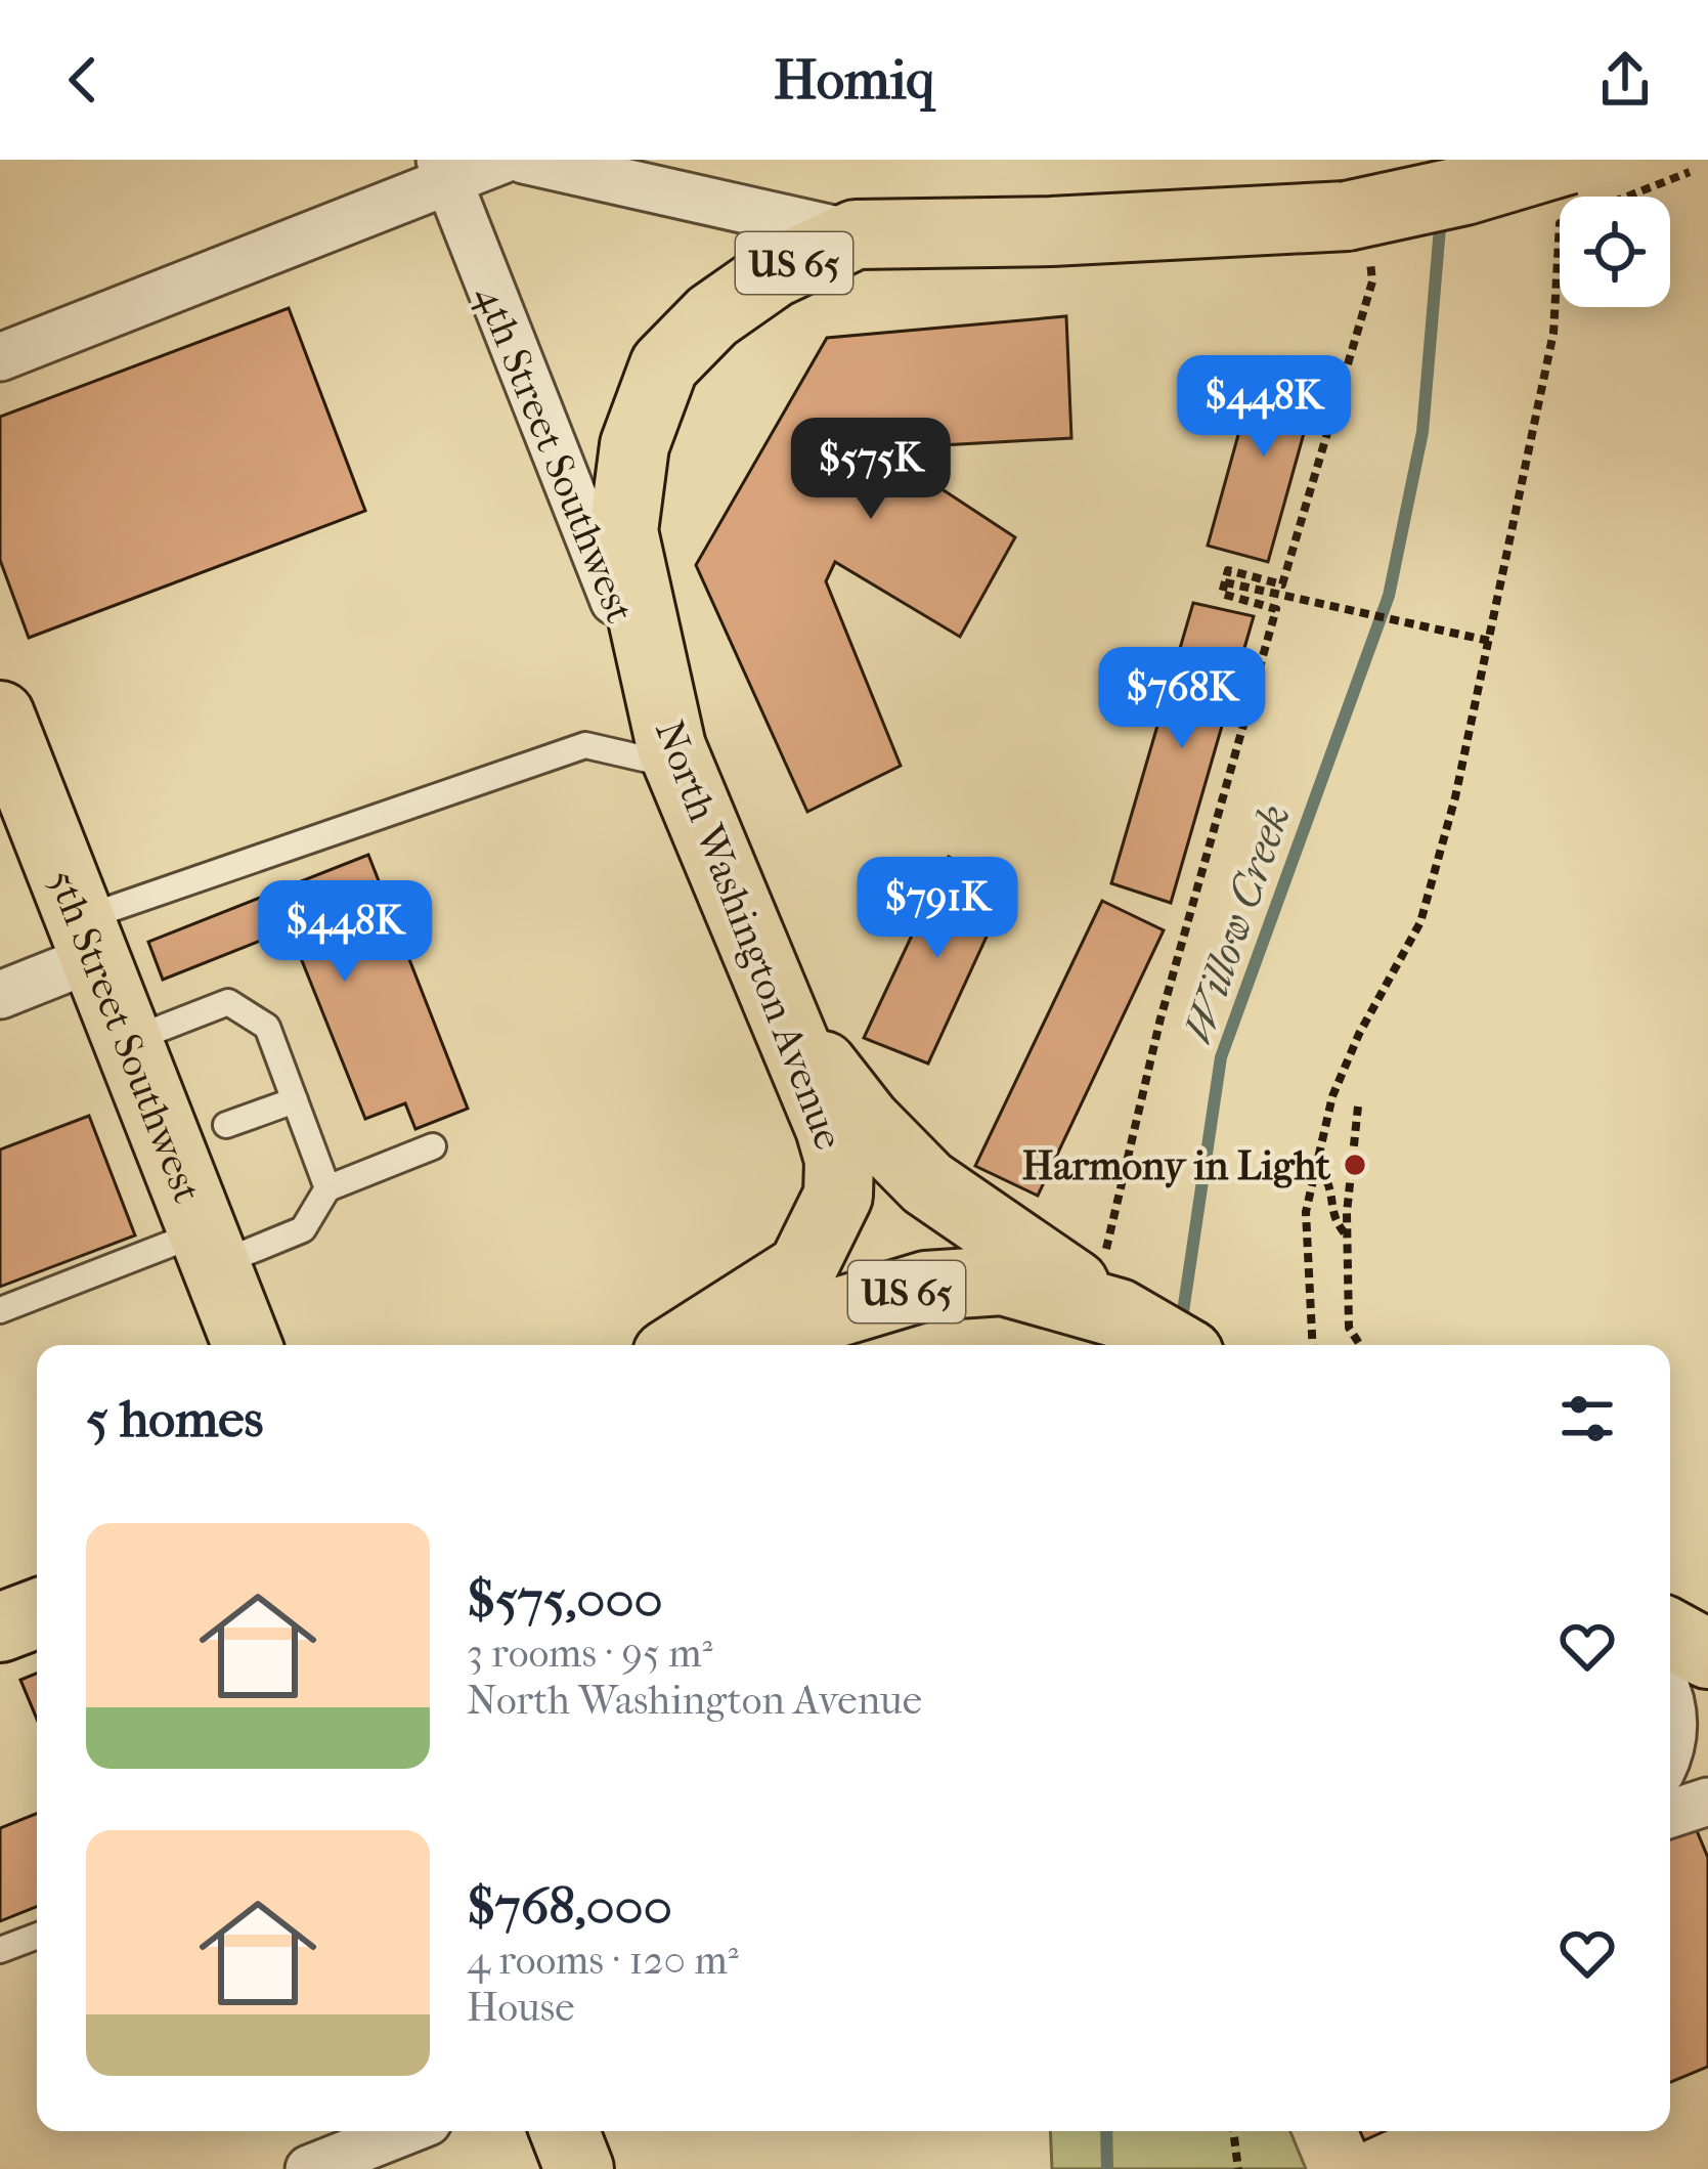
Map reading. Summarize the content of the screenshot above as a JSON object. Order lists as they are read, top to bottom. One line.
{"streets":{"main road":["US 65","North Washington Avenue","5th Street Southwest"],"street":["4th Street Southwest"]},"crossings":[["4th Street Southwest","North Washington Avenue"]],"water":["Willow Creek"],"places":["Harmony in Light"],"page":{"header":"Homiq","price":["$448K","$575K","$768K","$791K","$448K"],"heading":"5 homes","list":[{"name":"$575,000","note":"3 rooms · 95 m² · North Washington Avenue"},{"name":"$768,000","note":"4 rooms · 120 m² · House"}]}}
